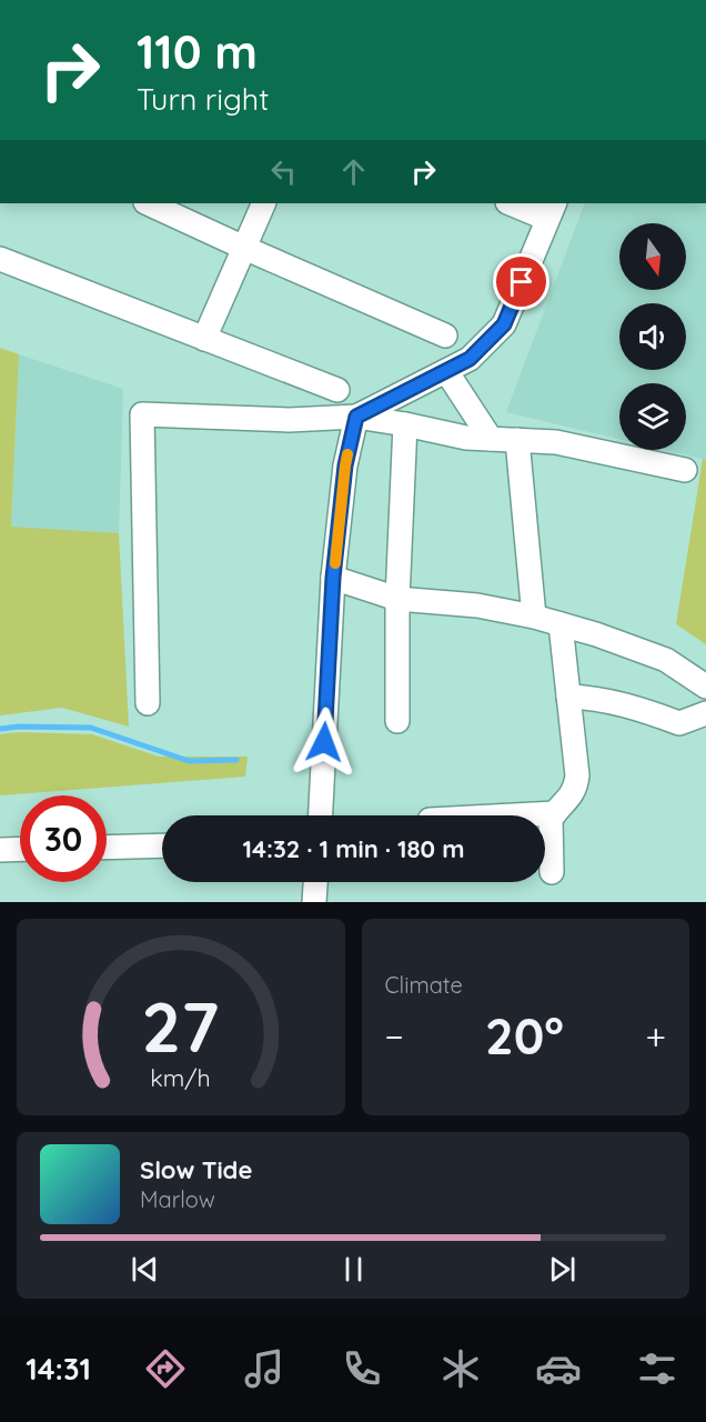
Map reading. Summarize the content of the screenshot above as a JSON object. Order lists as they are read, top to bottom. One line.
{"north":"bottom","page":{"turn":["110 m","Turn right"],"limit":"30","trip":"14:32 · 1 min · 180 m","tile":"Climate","heat":["−","20°","+"],"song":["Slow Tide","Marlow"],"tabs":"14:31","gauge":["27","km/h"]}}
